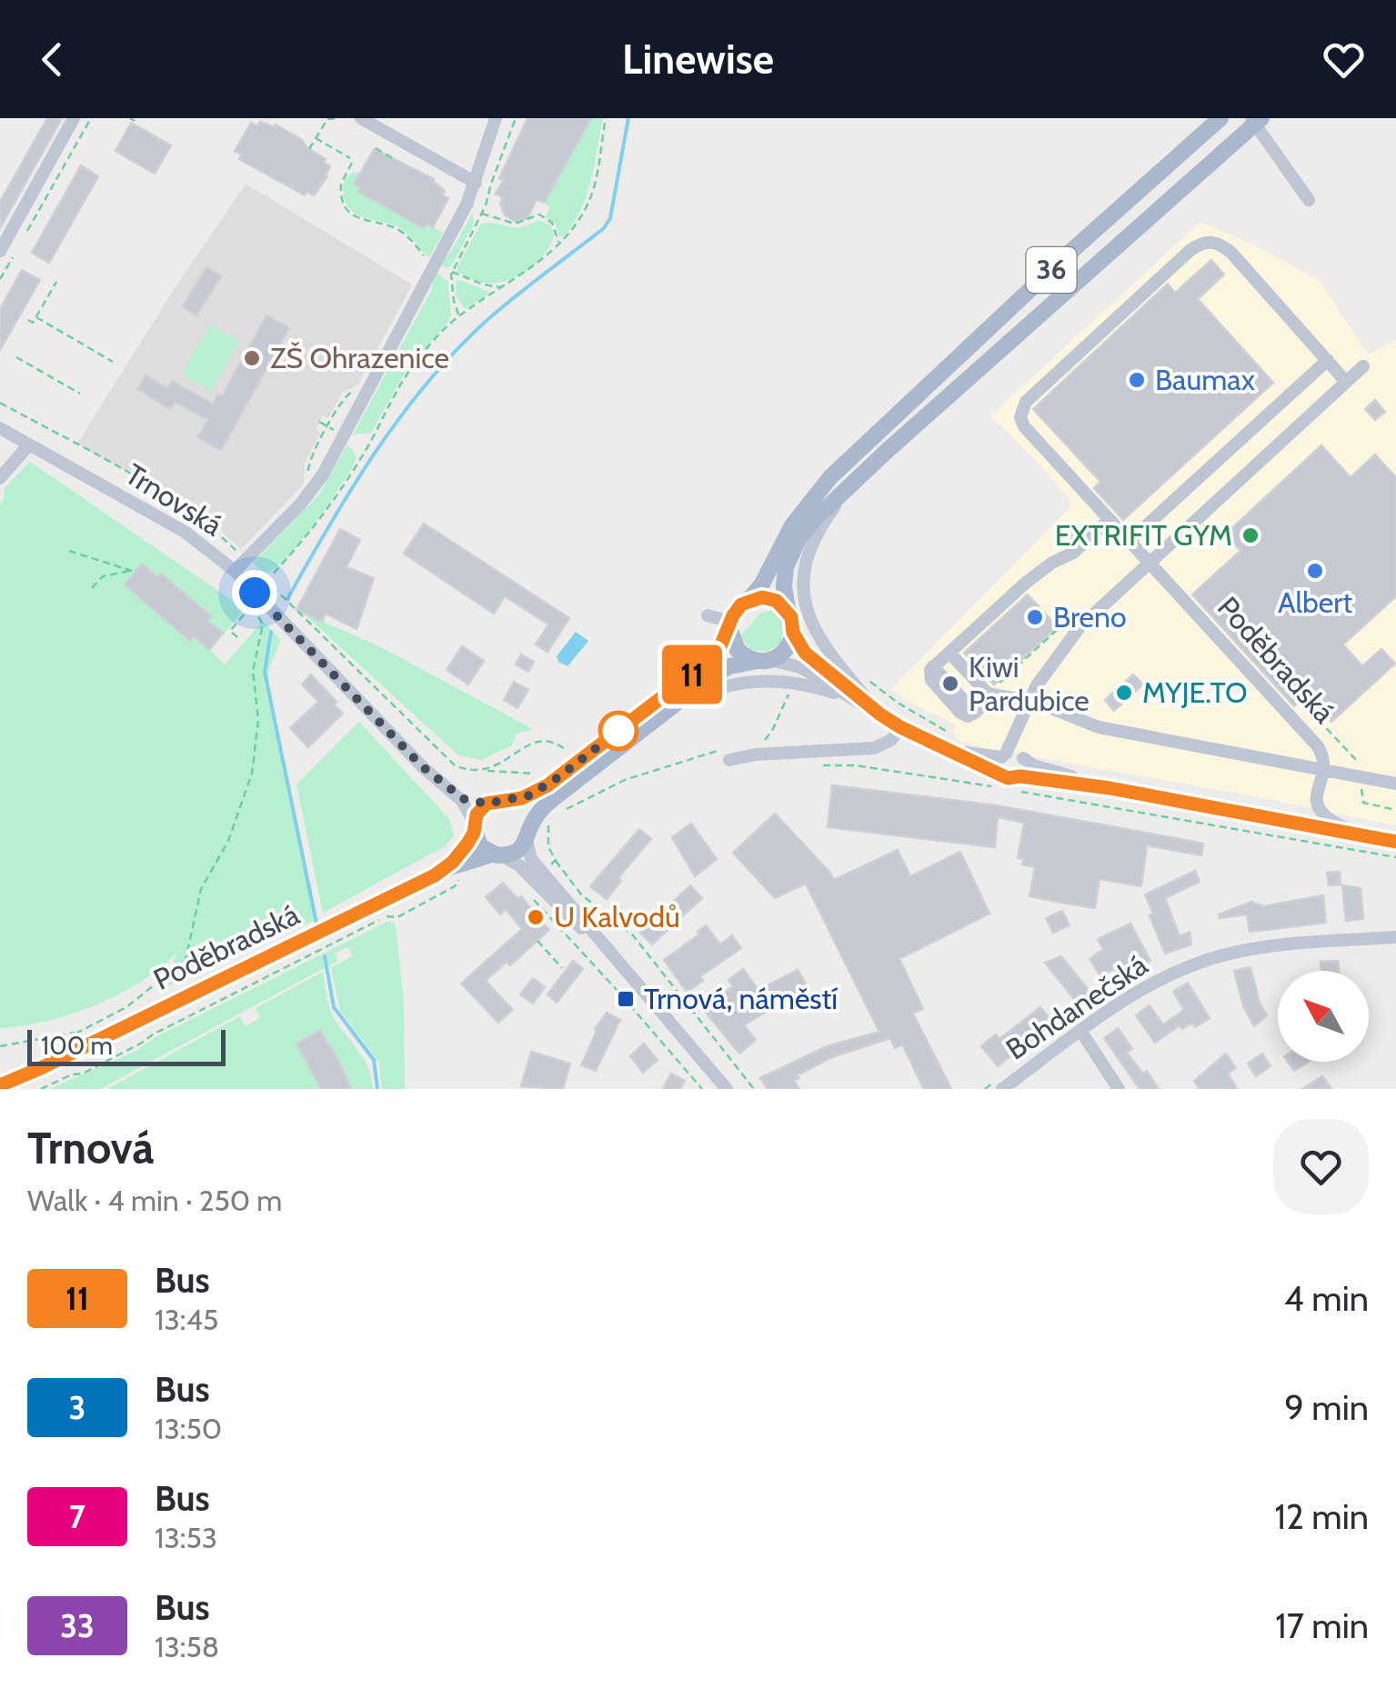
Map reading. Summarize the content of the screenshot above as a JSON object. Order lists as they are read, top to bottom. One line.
{"streets":{"main road":["36","Poděbradská"],"street":["Trnovská","Bohdanečská"]},"crossings":[["36","Trnovská"],["36","Poděbradská"],["Trnovská","Poděbradská"]],"places":{"other":["ZŠ Ohrazenice","Baumax","EXTRIFIT GYM","Albert","Breno","Kiwi Pardubice","MYJE.TO","U Kalvodů"],"transit":["Trnová, náměstí"]},"lines":["bus line 11"],"scale_bar":"100 m","north":"top left","page":{"header":"Linewise","on_map":"11","scale":"100 m","heading":["Trnová","Walk · 4 min · 250 m"],"list":[{"mark":"11","name":"Bus","note":"13:45","value":"4 min"},{"mark":"3","name":"Bus","note":"13:50","value":"9 min"},{"mark":"7","name":"Bus","note":"13:53","value":"12 min"},{"mark":"33","name":"Bus","note":"13:58","value":"17 min"}]}}
